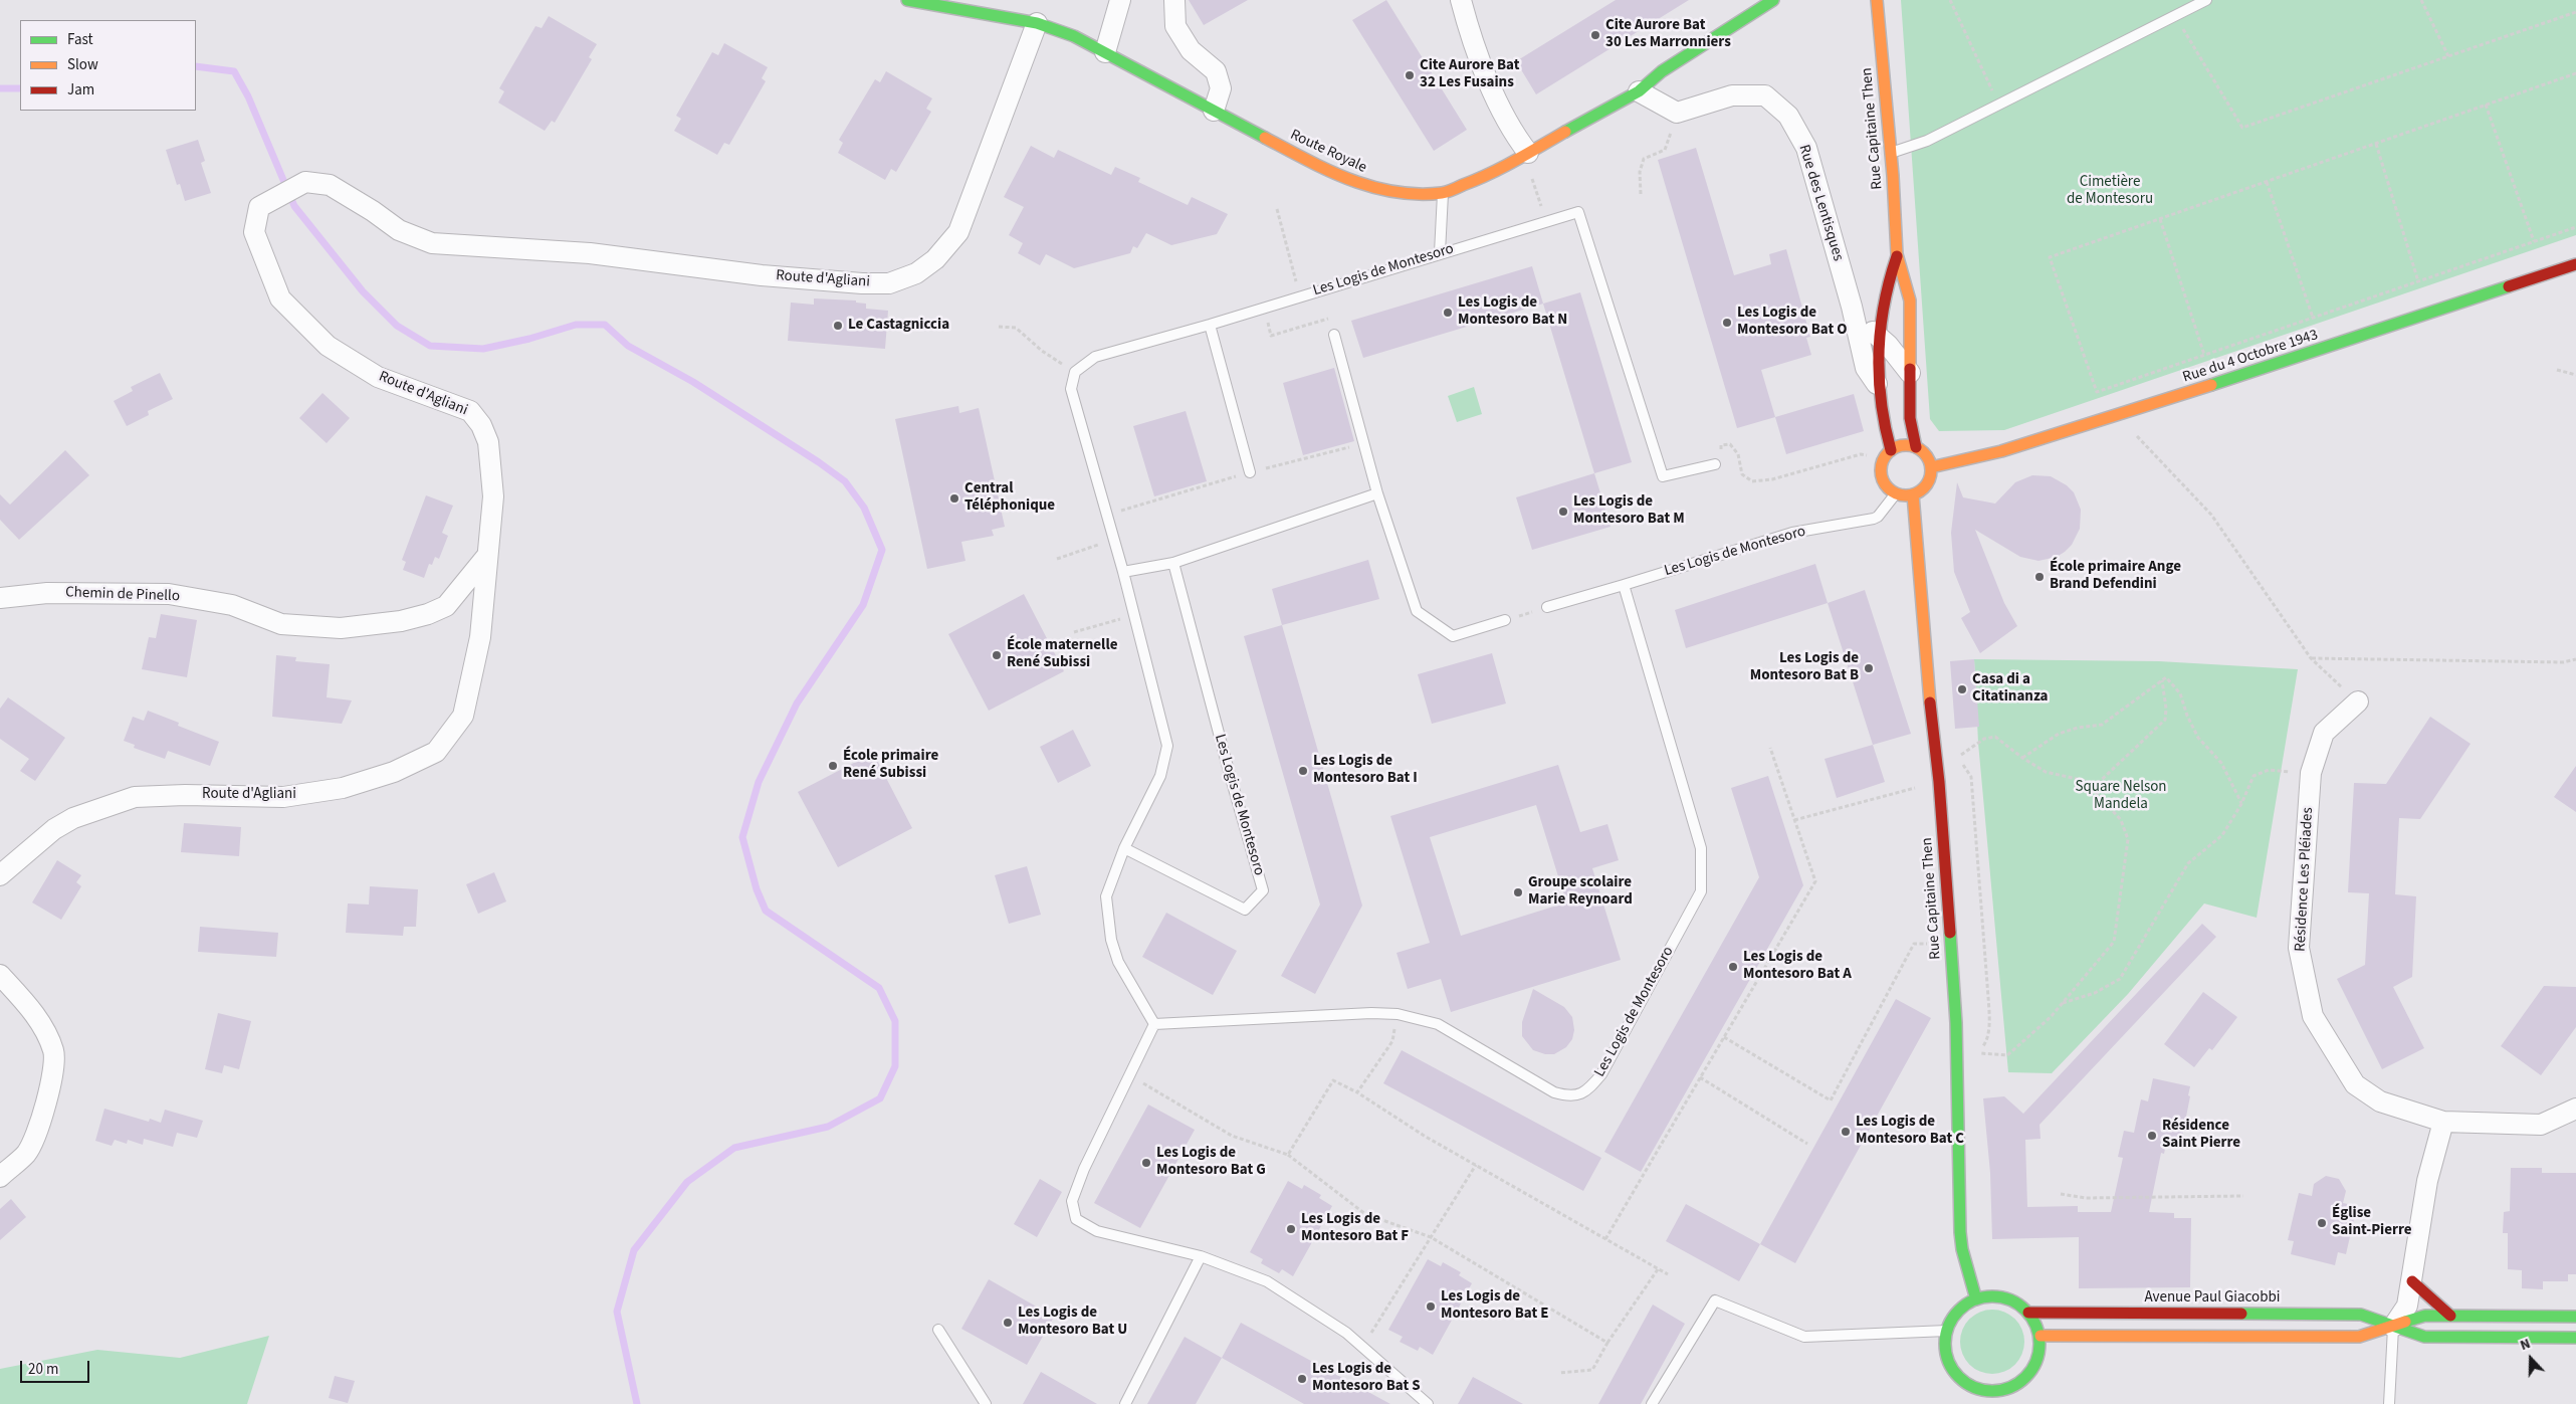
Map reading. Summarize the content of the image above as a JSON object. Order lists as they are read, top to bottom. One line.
{"streets":{"main road":["Rue Capitaine Then","Route Royale","Rue du 4 Octobre 1943","Avenue Paul Giacobbi"],"street":["Rue des Lentisques","Route d'Agliani","Chemin de Pinello","Résidence Les Pléiades"],"lane":["Les Logis de Montesoro"]},"crossings":[["Rue Capitaine Then","Rue des Lentisques"],["Rue Capitaine Then","Les Logis de Montesoro"],["Rue Capitaine Then","Rue du 4 Octobre 1943"],["Rue Capitaine Then","Avenue Paul Giacobbi"],["Route Royale","Rue des Lentisques"],["Route Royale","Route d'Agliani"],["Les Logis de Montesoro","Rue du 4 Octobre 1943"],["Route d'Agliani","Chemin de Pinello"]],"parks":["Cimetière de Montesoru","Square Nelson Mandela"],"places":["Cite Aurore Bat 30 Les Marronniers","Cite Aurore Bat 32 Les Fusains","Les Logis de Montesoro Bat N","Les Logis de Montesoro Bat O","Le Castagniccia","Central Téléphonique","Les Logis de Montesoro Bat M","École primaire Ange Brand Defendini","École maternelle René Subissi","Les Logis de Montesoro Bat B","Casa di a Citatinanza","École primaire René Subissi","Les Logis de Montesoro Bat I","Groupe scolaire Marie Reynoard","Les Logis de Montesoro Bat A","Les Logis de Montesoro Bat C","Résidence Saint Pierre","Les Logis de Montesoro Bat G","Église Saint-Pierre","Les Logis de Montesoro Bat F","Les Logis de Montesoro Bat E","Les Logis de Montesoro Bat U","Les Logis de Montesoro Bat S"],"legend":["Fast","Slow","Jam"],"scale_bar":"20 m","north":"top"}
